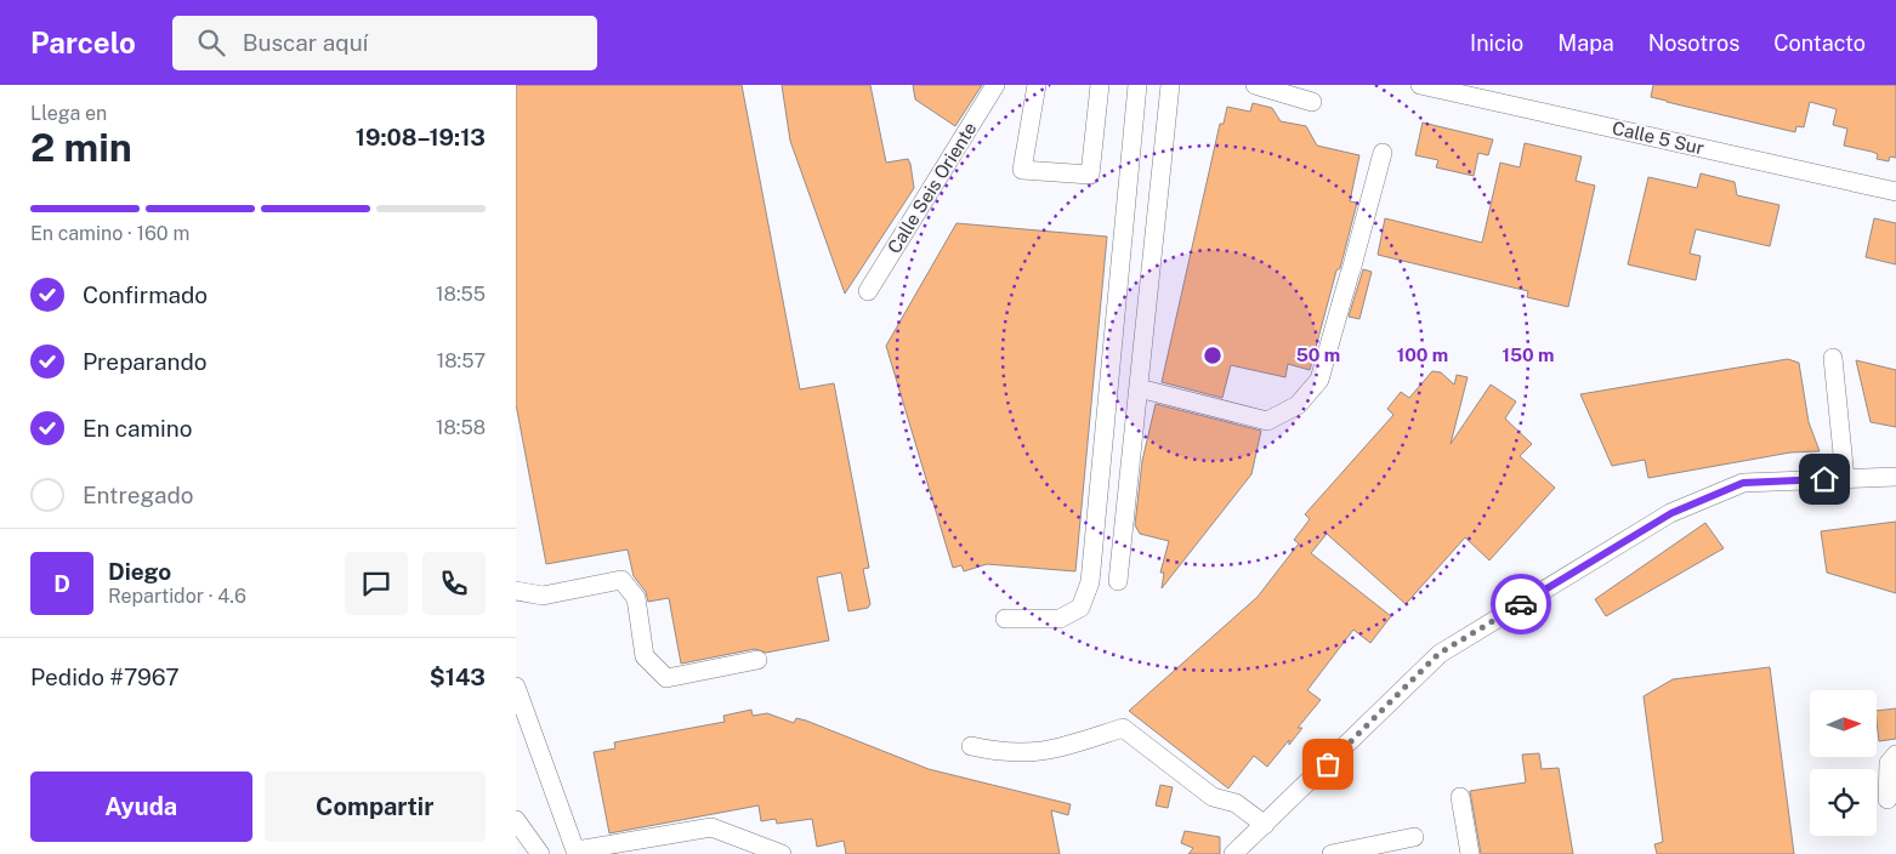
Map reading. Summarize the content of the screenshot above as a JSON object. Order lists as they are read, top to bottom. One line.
{"streets":{"street":["Calle 5 Sur","Calle Seis Oriente"]},"north":"right","page":{"header":"Parcelo","search":"Buscar aquí","nav":["Inicio","Mapa","Nosotros","Contacto"],"heading":["2 min","Llega en","19:08–19:13"],"panel":["Diego","Repartidor · 4.6","Pedido #7967","$143"],"bar":"En camino · 160 m","list":[["Confirmado","18:55"],["Preparando","18:57"],["En camino","18:58"],"Entregado"],"round":"D","buttons":["Ayuda","Compartir"]},"rings":["50 m","100 m","150 m"]}
